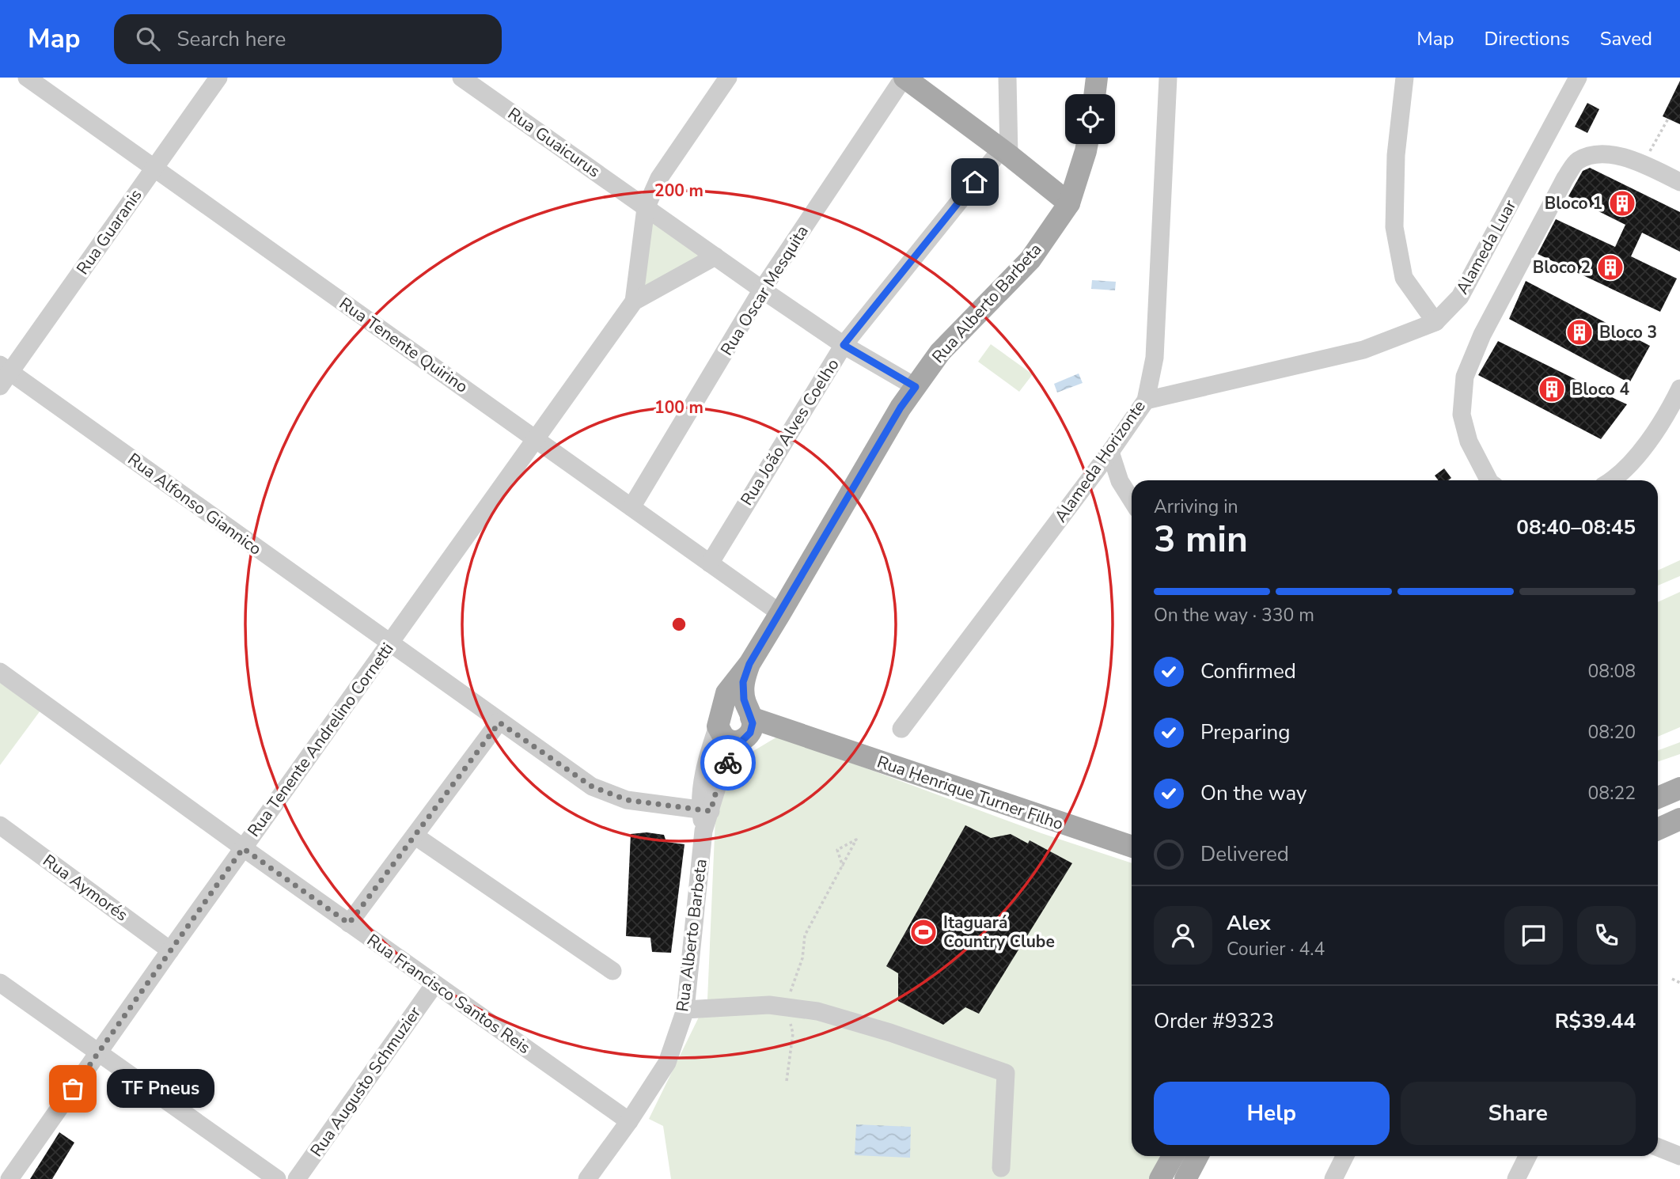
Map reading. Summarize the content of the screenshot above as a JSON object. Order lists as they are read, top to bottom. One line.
{"streets":{"main road":["Rua Alberto Barbeta","Rua Henrique Turner Filho"],"street":["Rua Guaicurus","Rua Guaranis","Alameda Luar","Rua Oscar Mesquita","Rua Tenente Quirino","Rua João Alves Coelho","Alameda Horizonte","Rua Alfonso Giannico","Rua Tenente Andrelino Cornetti","Rua Aymorés","Rua Francisco Santos Reis","Rua Augusto Schmuzier"]},"crossings":[["Rua Guaicurus","Rua Oscar Mesquita"],["Rua Guaicurus","Rua Alberto Barbeta"],["Rua Guaicurus","Rua João Alves Coelho"],["Rua Guaranis","Rua Tenente Quirino"],["Rua Guaranis","Rua Alfonso Giannico"],["Alameda Luar","Alameda Horizonte"],["Rua Oscar Mesquita","Rua Tenente Quirino"],["Rua Alberto Barbeta","Rua Tenente Quirino"],["Rua Alberto Barbeta","Rua Alfonso Giannico"],["Rua Alberto Barbeta","Rua Francisco Santos Reis"],["Rua Tenente Quirino","Rua João Alves Coelho"],["Rua Tenente Quirino","Rua Tenente Andrelino Cornetti"],["Rua Alfonso Giannico","Rua Tenente Andrelino Cornetti"],["Rua Tenente Andrelino Cornetti","Rua Aymorés"],["Rua Tenente Andrelino Cornetti","Rua Francisco Santos Reis"],["Rua Francisco Santos Reis","Rua Augusto Schmuzier"]],"places":{"building":["Bloco 1","Bloco 2","Bloco 3","Bloco 4"],"sports":["Itaguará Country Clube"],"other":["TF Pneus"]},"page":{"header":"Map","search":"Search here","nav":["Map","Directions","Saved"],"heading":["3 min","Arriving in","08:40–08:45"],"panel":["Alex","Courier · 4.4","Order #9323","R$39.44"],"bar":"On the way · 330 m","list":[["Confirmed","08:08"],["Preparing","08:20"],["On the way","08:22"],"Delivered"],"bubble":"TF Pneus","buttons":["Help","Share"]},"rings":["200 m","100 m"]}
